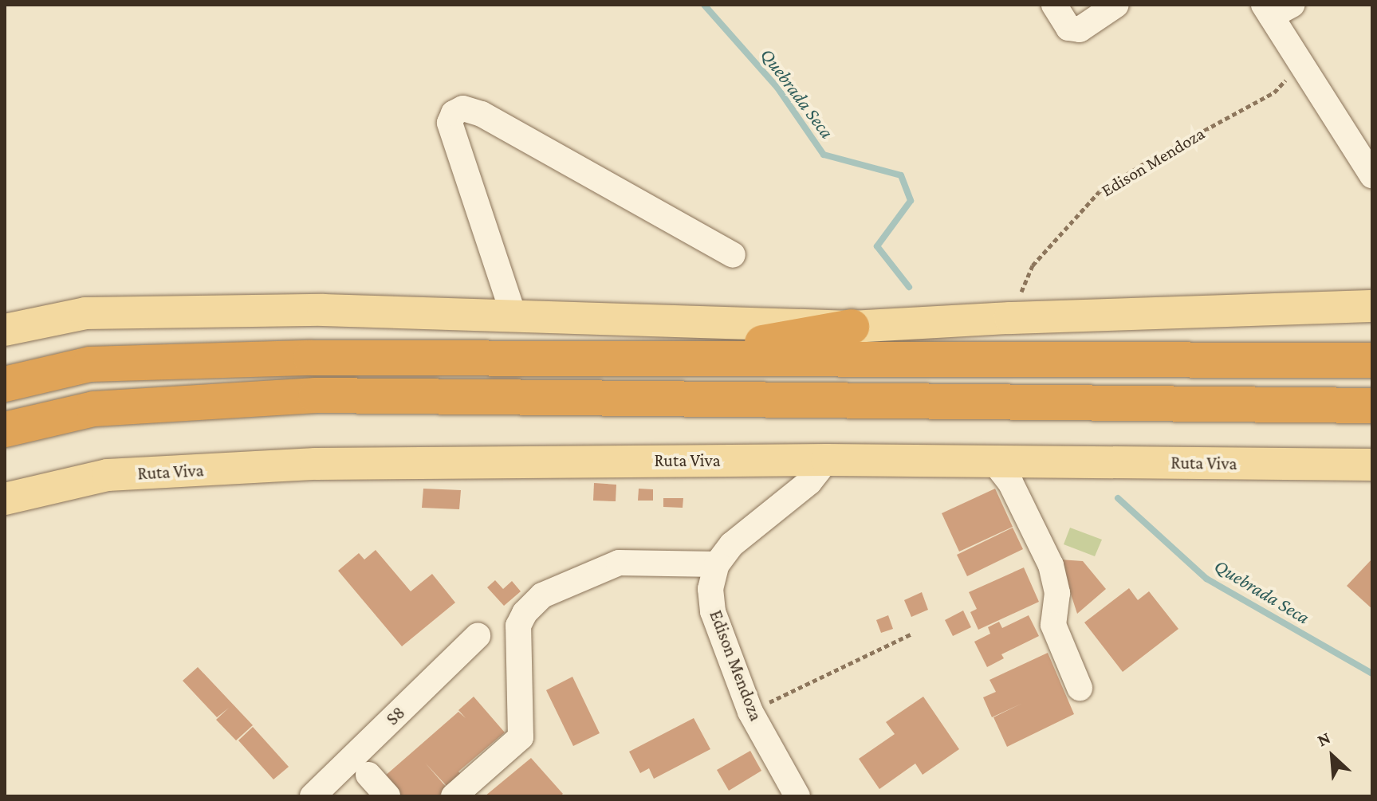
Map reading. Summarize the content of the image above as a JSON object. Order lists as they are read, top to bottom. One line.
{"streets":{"main road":["Ruta Viva"],"street":["Edison Mendoza","S8"]},"water":["Quebrada Seca"],"north":"top left"}
